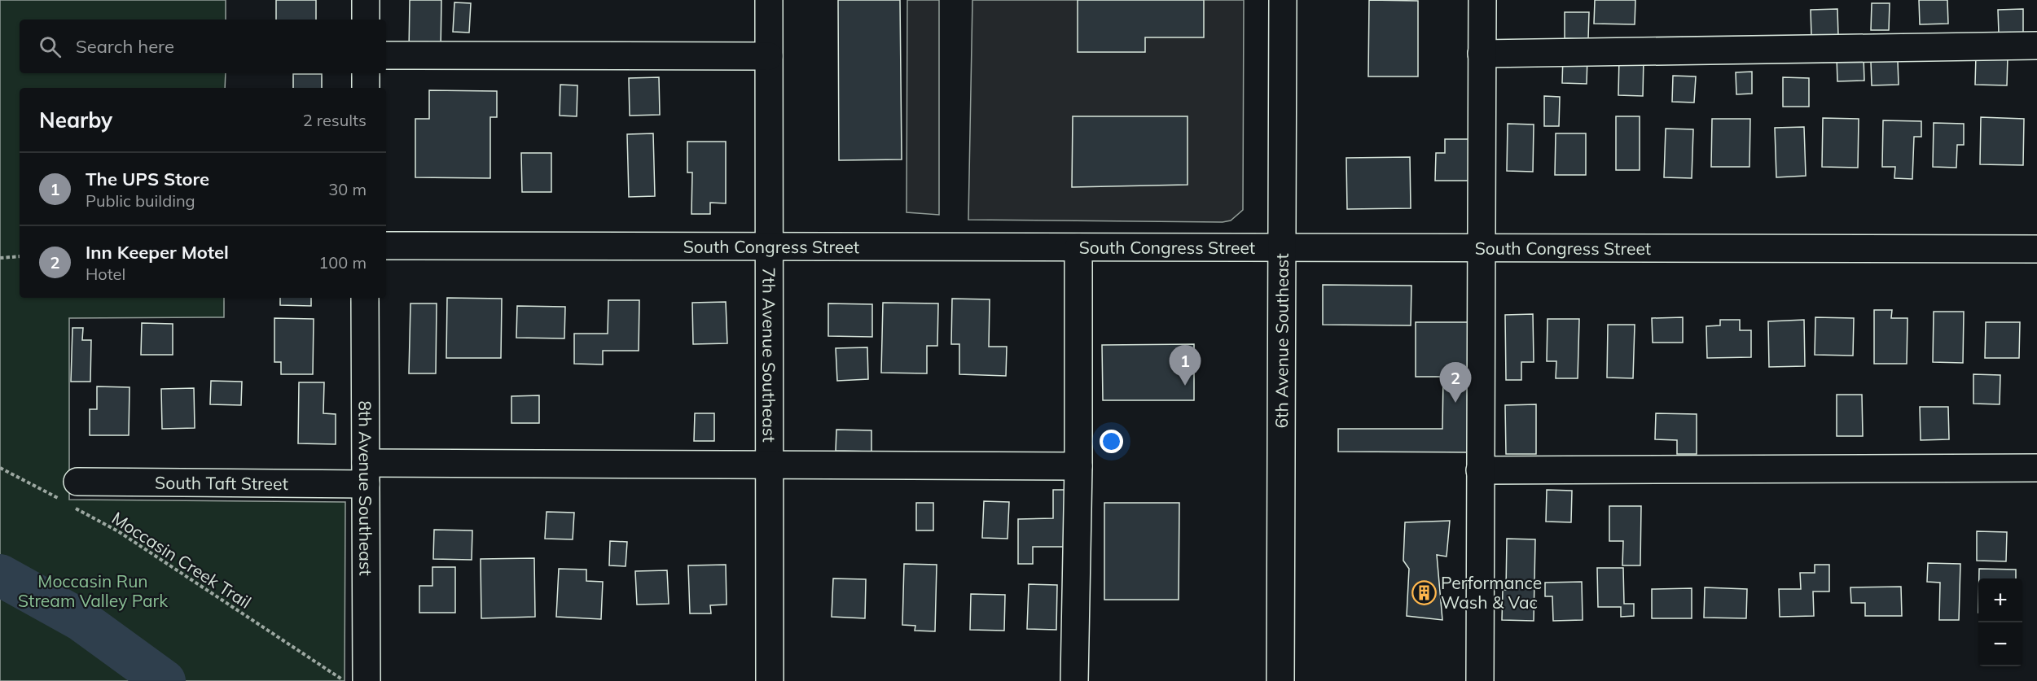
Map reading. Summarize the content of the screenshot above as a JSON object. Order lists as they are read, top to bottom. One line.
{"streets":{"main road":["South Congress Street","6th Avenue Southeast","7th Avenue Southeast","South Taft Street","8th Avenue Southeast"],"path":["Moccasin Creek Trail"]},"crossings":[["South Congress Street","6th Avenue Southeast"],["South Congress Street","7th Avenue Southeast"],["7th Avenue Southeast","South Taft Street"],["South Taft Street","8th Avenue Southeast"],["South Taft Street","Moccasin Creek Trail"]],"parks":["Moccasin Run Stream Valley Park"],"places":{"building":["Performance Wash & Vac"]},"page":{"search":"Search here","heading":["Nearby","2 results"],"list":[{"mark":"1","name":"The UPS Store","note":"Public building","value":"30 m"},{"mark":"2","name":"Inn Keeper Motel","note":"Hotel","value":"100 m"}],"pins":["1","2"],"map_buttons":["+","−"]}}
